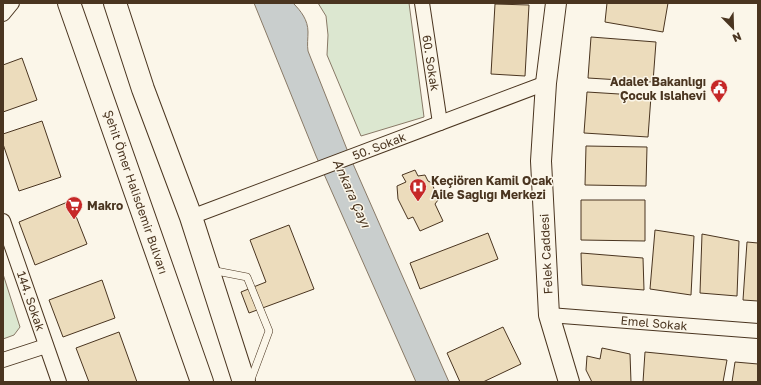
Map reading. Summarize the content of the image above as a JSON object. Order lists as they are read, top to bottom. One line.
{"streets":{"highway":["Şehit Ömer Halisdemir Bulvarı"],"street":["60. Sokak","50. Sokak","Felek Caddesi","144. Sokak","Emel Sokak"]},"crossings":[["60. Sokak","50. Sokak"],["50. Sokak","Felek Caddesi"],["Felek Caddesi","Emel Sokak"]],"water":["Ankara Çayı"],"places":{"public building":["Adalet Bakanlığı Çocuk Islahevi"],"hospital":["Keçiören Kamil Ocak Aile Sağlığı Merkezi"],"supermarket":["Makro"]},"north":"bottom right"}
